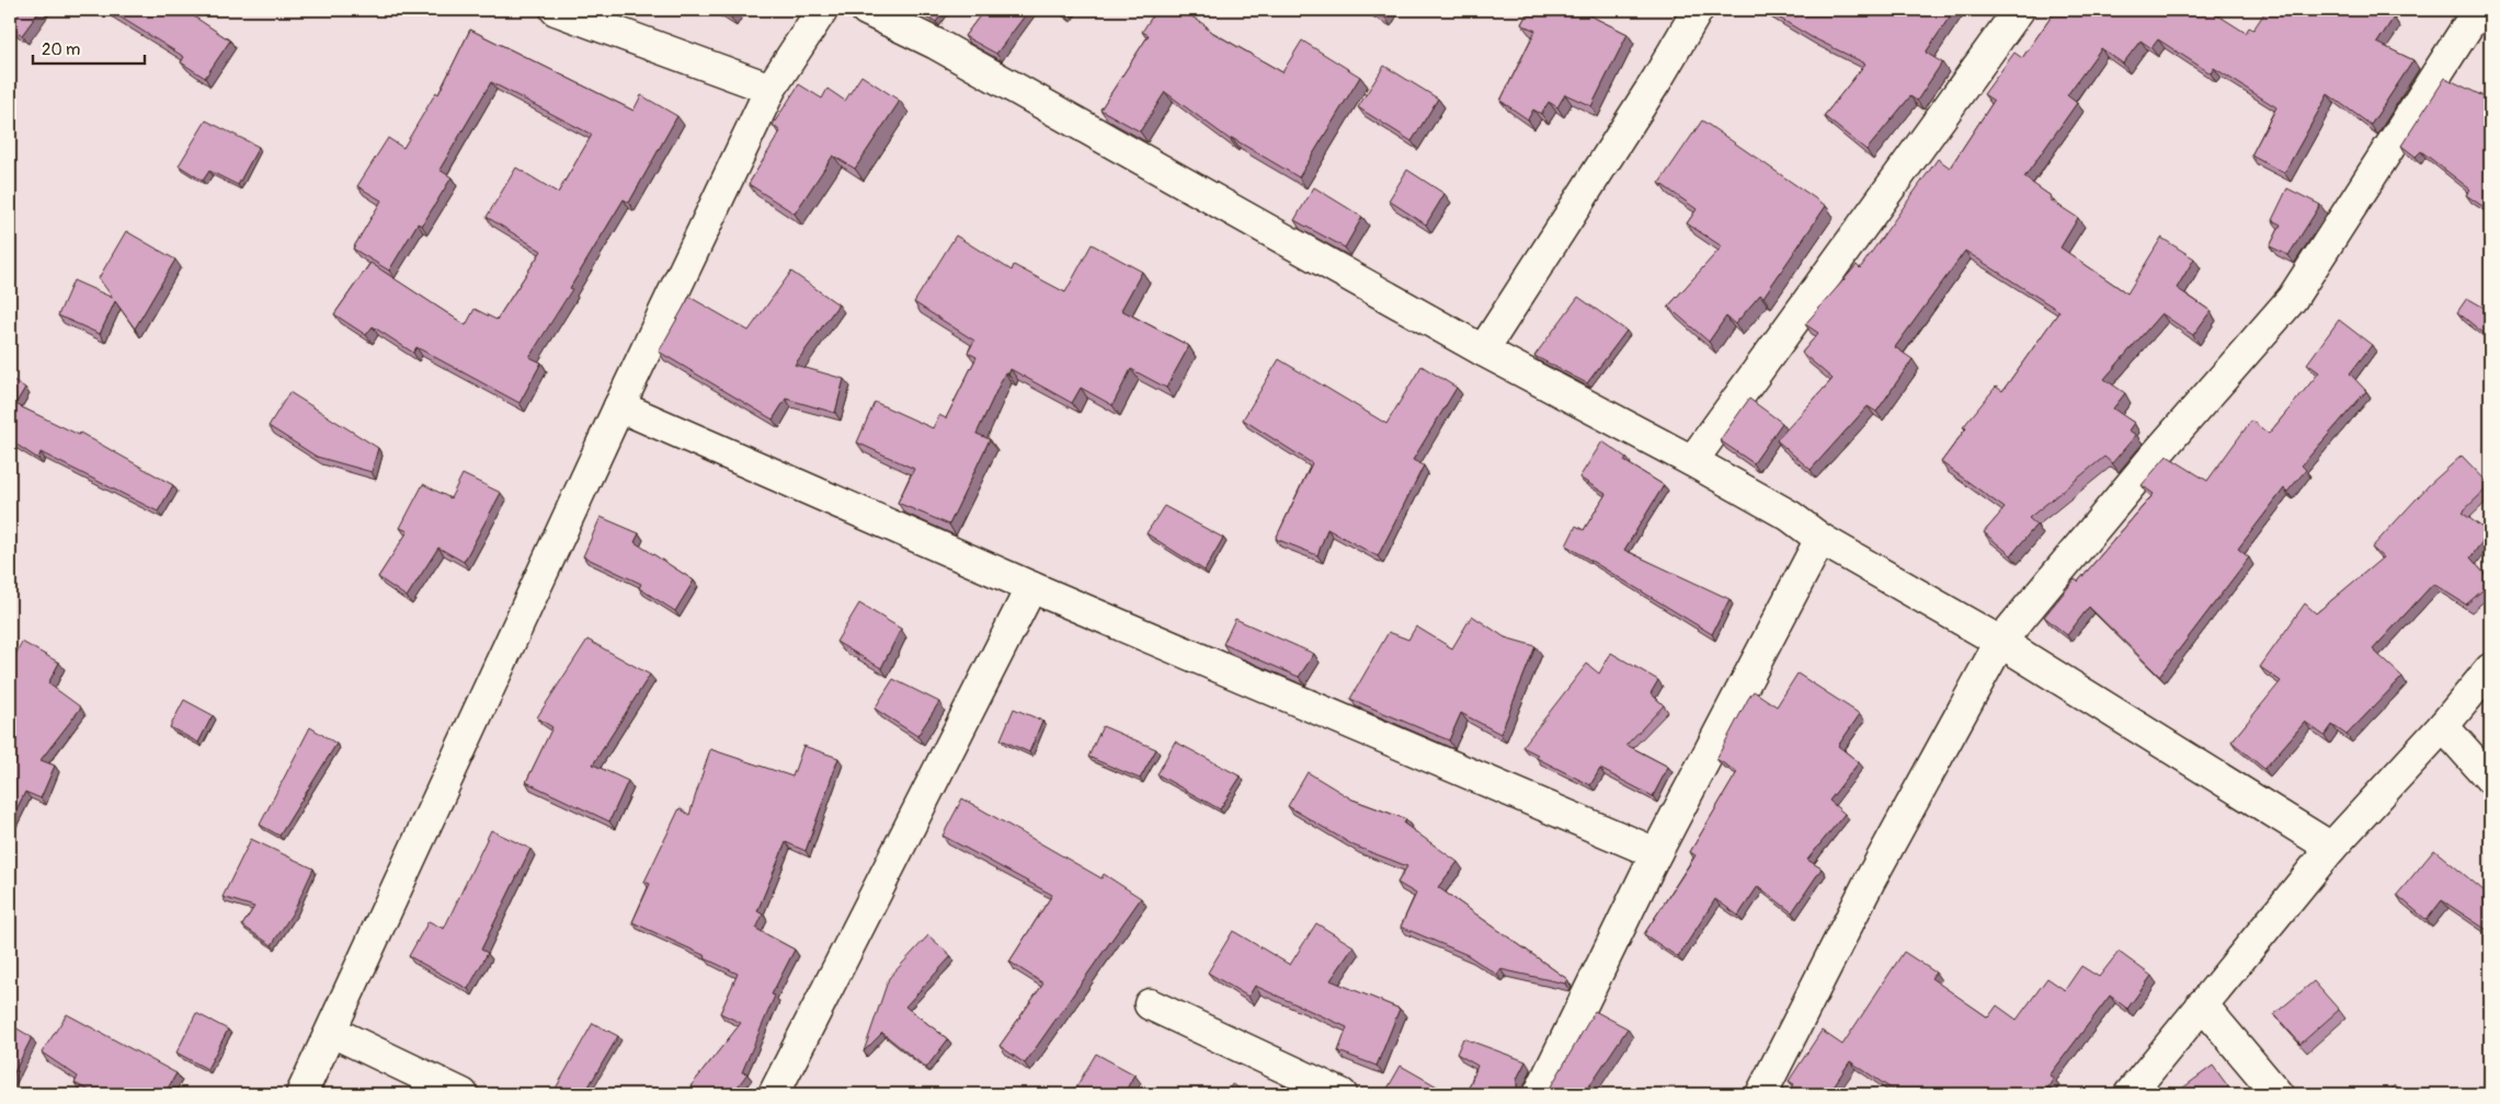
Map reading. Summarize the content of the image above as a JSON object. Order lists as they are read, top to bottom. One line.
{"scale_bar":"20 m"}
